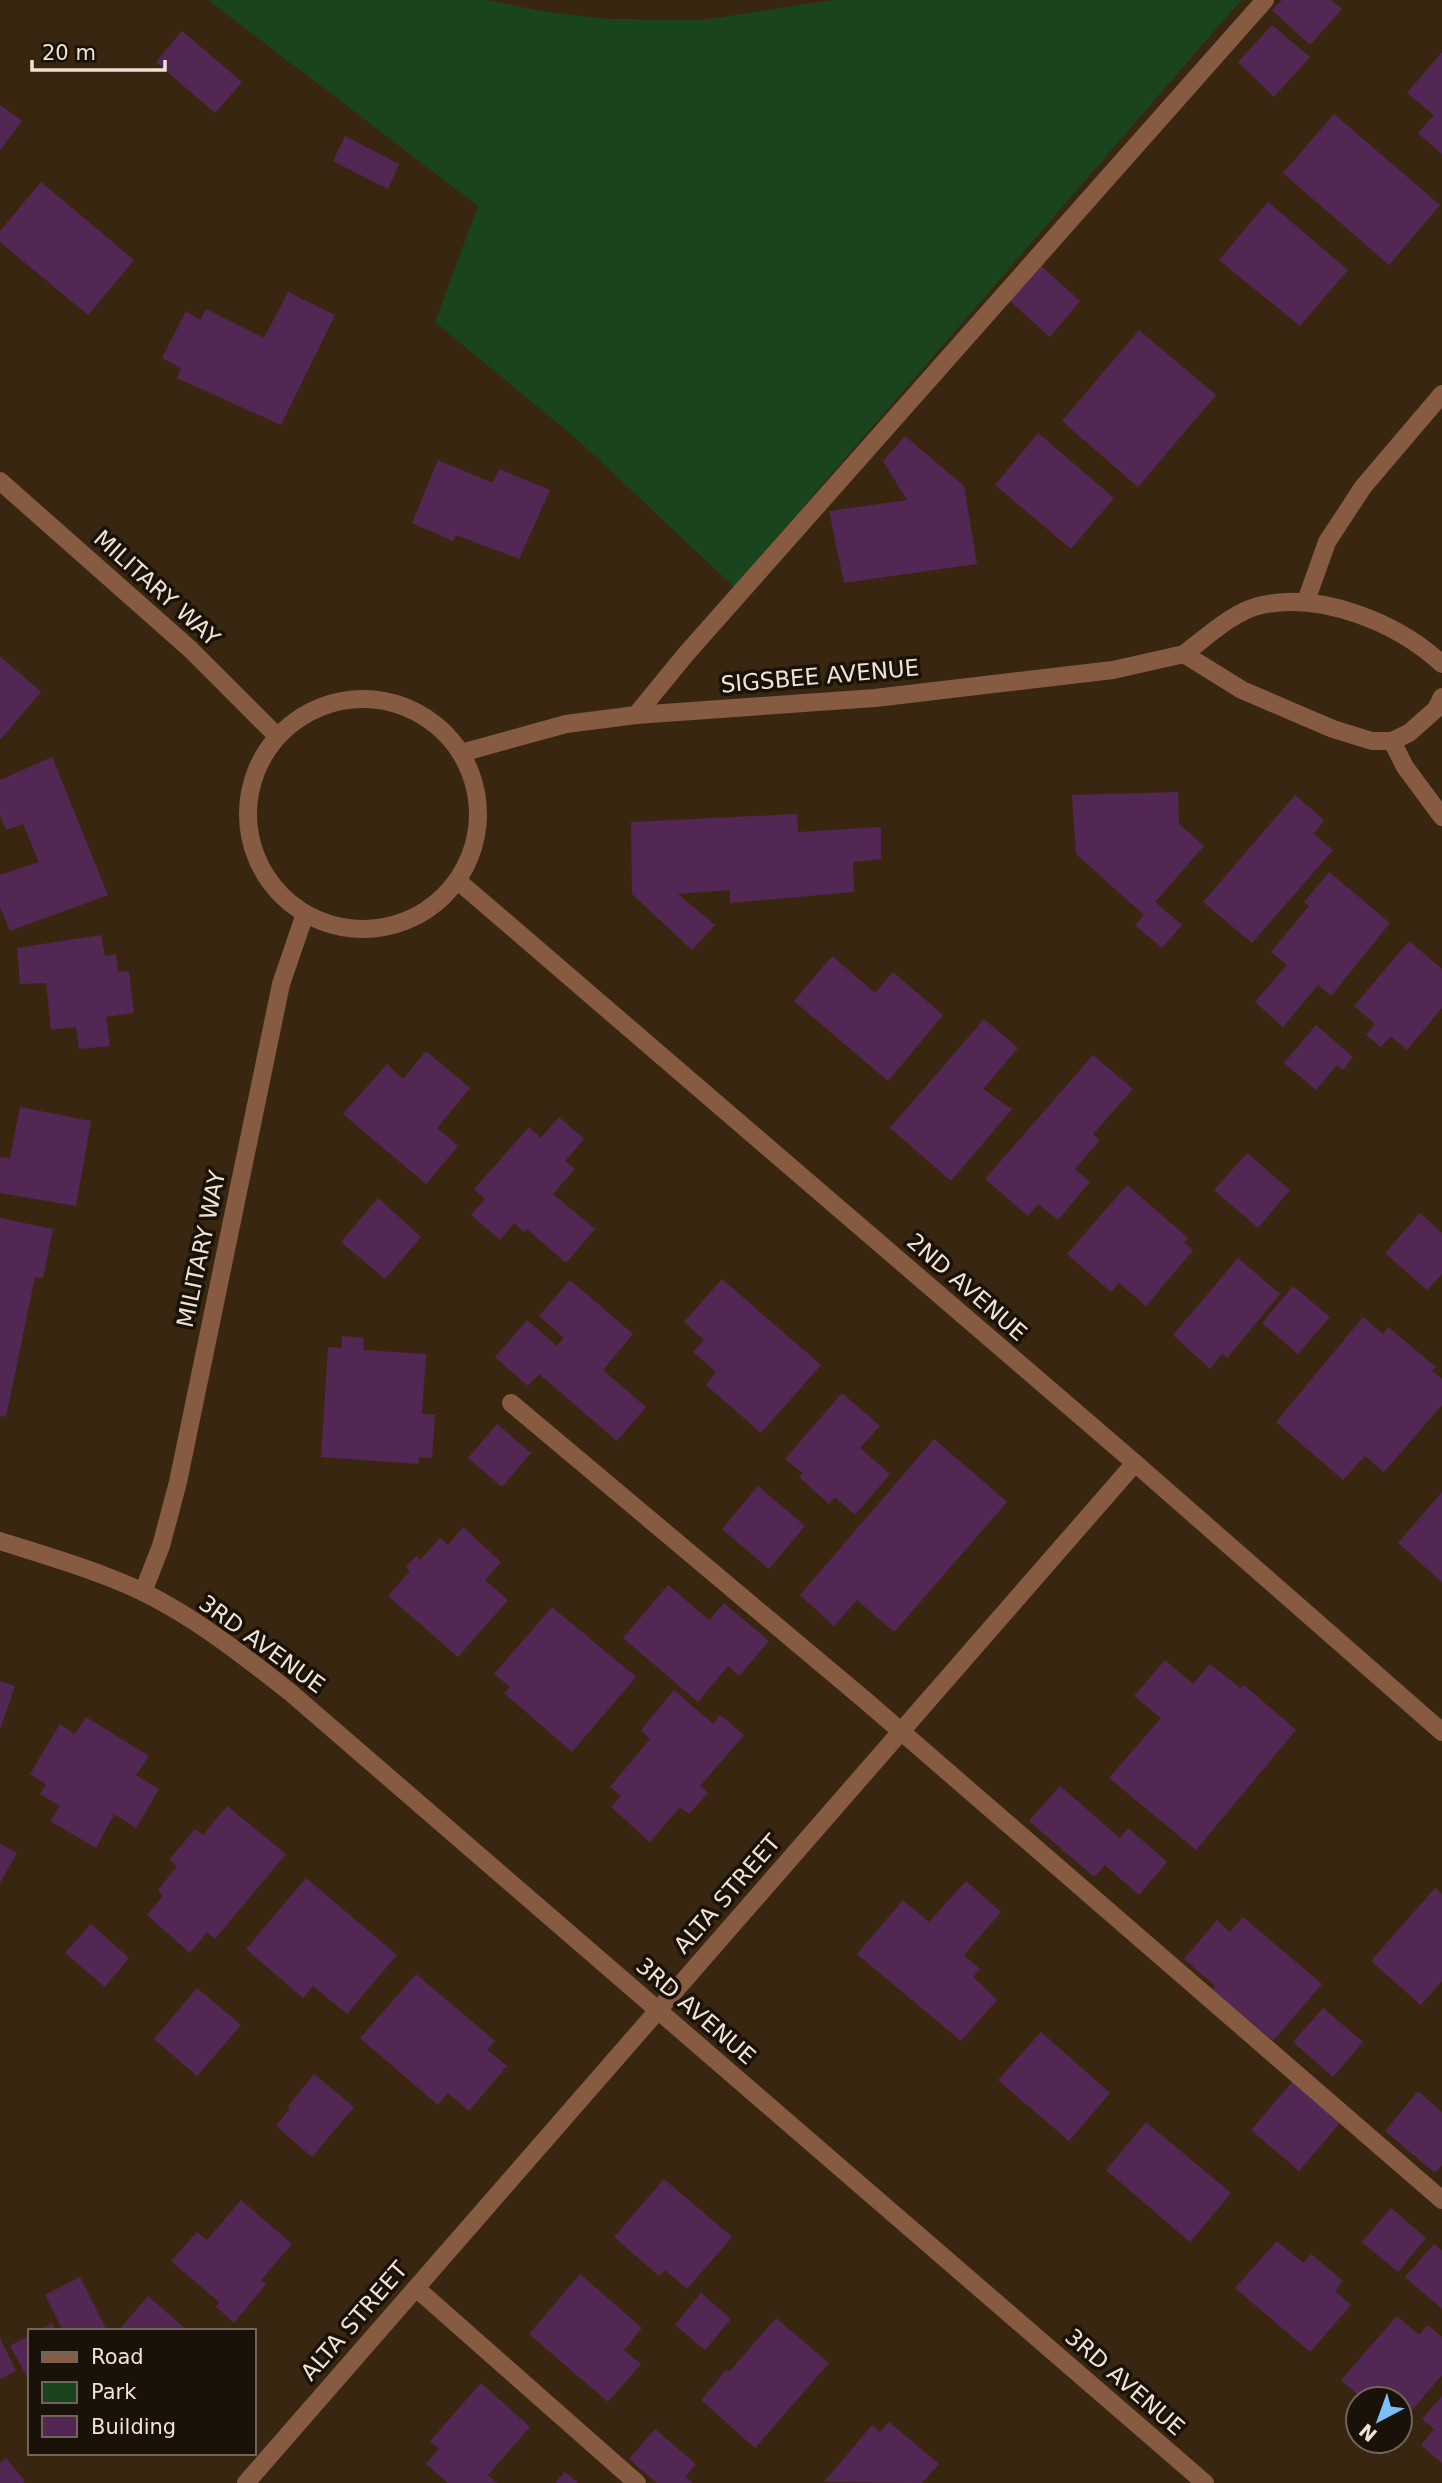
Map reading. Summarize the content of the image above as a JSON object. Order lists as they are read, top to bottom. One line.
{"streets":{"street":["MILITARY WAY","SIGSBEE AVENUE","2ND AVENUE","3RD AVENUE","ALTA STREET"]},"crossings":[["MILITARY WAY","SIGSBEE AVENUE"],["MILITARY WAY","2ND AVENUE"],["MILITARY WAY","3RD AVENUE"],["SIGSBEE AVENUE","2ND AVENUE"],["2ND AVENUE","ALTA STREET"],["3RD AVENUE","ALTA STREET"]],"legend":["Road","Park","Building"],"scale_bar":"20 m","north":"bottom left"}
